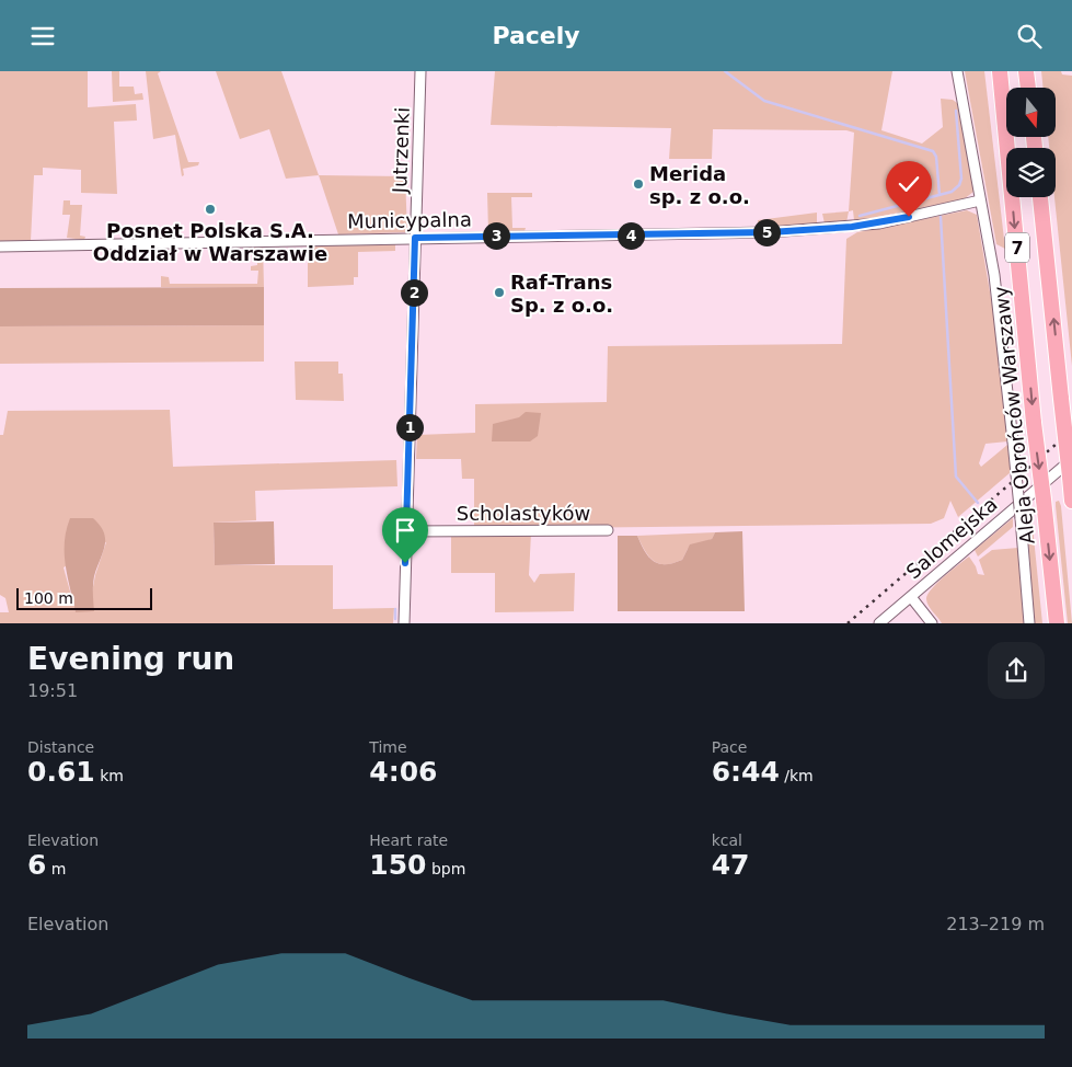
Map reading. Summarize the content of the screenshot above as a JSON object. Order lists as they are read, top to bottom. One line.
{"streets":{"main road":["7","Aleja Obrońców Warszawy"],"street":["Jutrzenki","Municypalna","Scholastyków","Salomejska"]},"crossings":[["Jutrzenki","Municypalna"],["Jutrzenki","Scholastyków"]],"places":["Merida sp. z o.o.","Posnet Polska S.A. Oddział w Warszawie","Raf-Trans Sp. z o.o."],"scale_bar":"100 m","north":"bottom","page":{"header":"Pacely","pins":["5","3","4","2","1"],"scale":"100 m","heading":["Evening run","19:51"],"stats":[["Distance","0.61 km"],["Time","4:06"],["Pace","6:44 /km"],["Elevation","6 m"],["Heart rate","150 bpm"],["kcal","47"]],"chart":["Elevation","213–219 m"]}}
